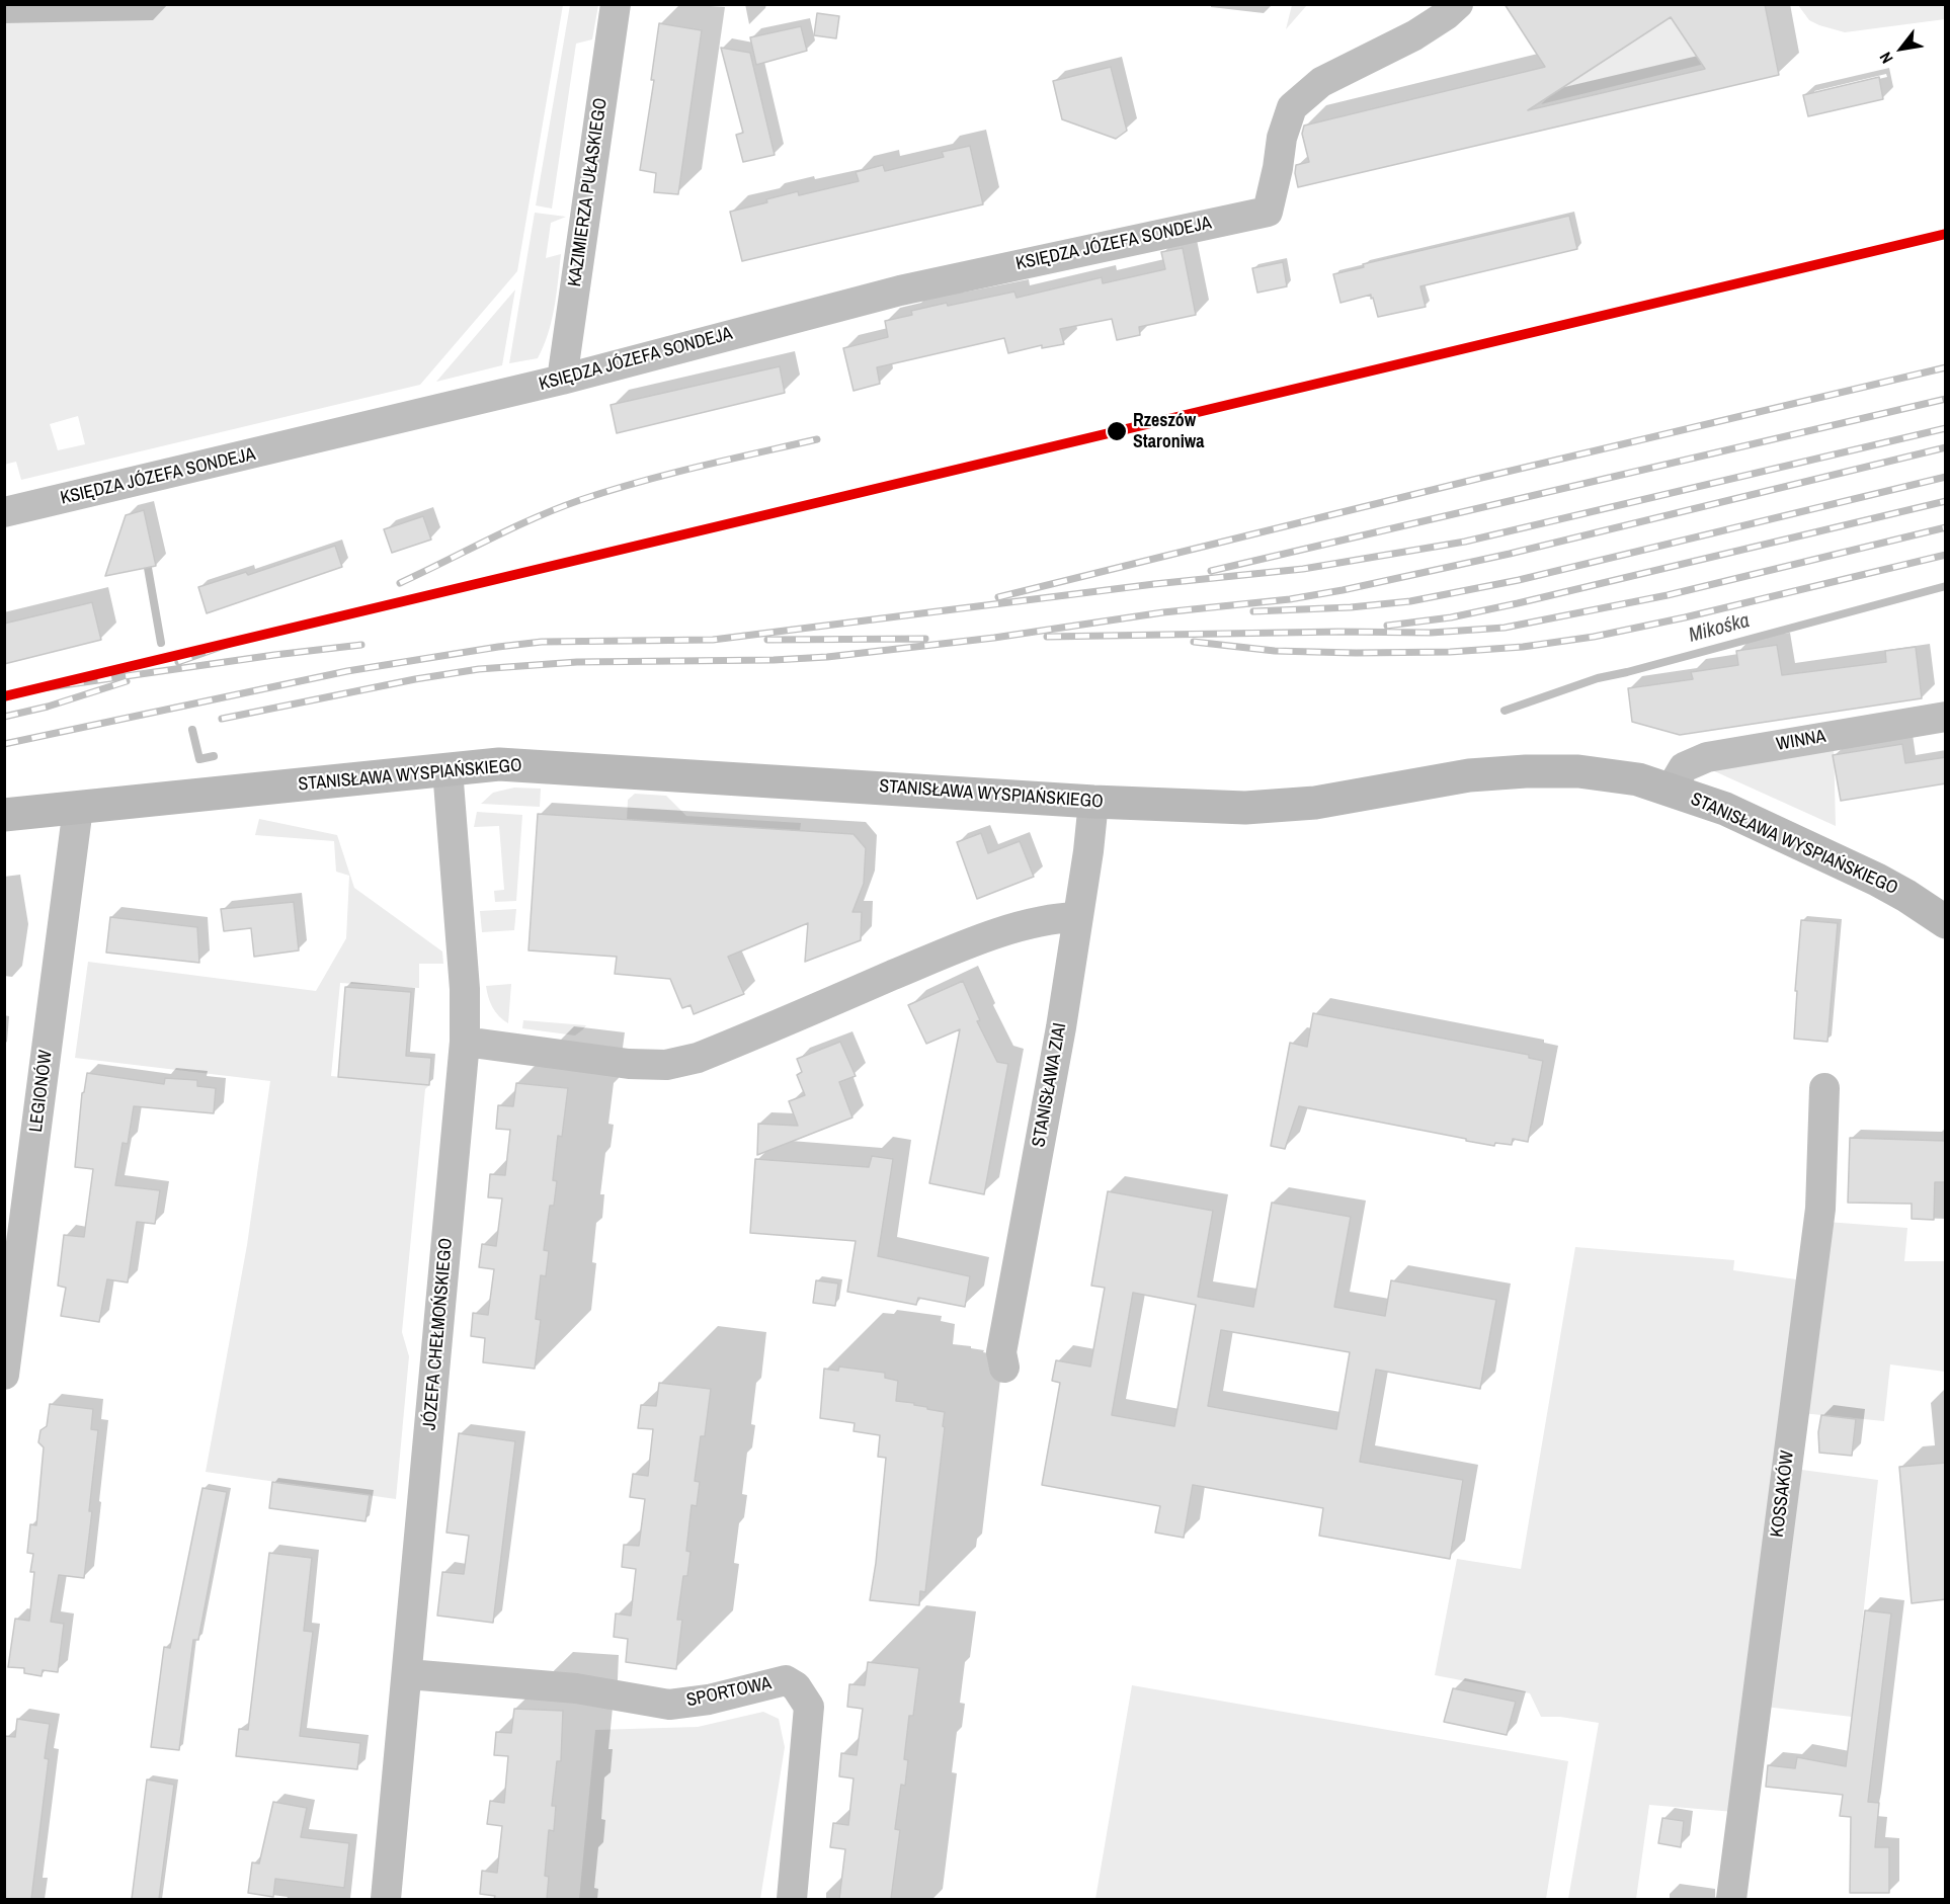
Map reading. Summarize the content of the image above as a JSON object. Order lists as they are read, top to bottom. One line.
{"streets":{"street":["KAZIMIERZA PUŁASKIEGO","KSIĘDZA JÓZEFA SONDEJA","WINNA","STANISŁAWA WYSPIAŃSKIEGO","STANISŁAWA ZIAI","LEGIONÓW","JÓZEFA CHEŁMOŃSKIEGO","KOSSAKÓW","SPORTOWA"]},"crossings":[["KAZIMIERZA PUŁASKIEGO","KSIĘDZA JÓZEFA SONDEJA"],["WINNA","STANISŁAWA WYSPIAŃSKIEGO"],["STANISŁAWA WYSPIAŃSKIEGO","STANISŁAWA ZIAI"],["STANISŁAWA WYSPIAŃSKIEGO","LEGIONÓW"],["STANISŁAWA WYSPIAŃSKIEGO","JÓZEFA CHEŁMOŃSKIEGO"],["JÓZEFA CHEŁMOŃSKIEGO","SPORTOWA"]],"water":["Mikośka"],"places":["Rzeszów Staroniwa"],"north":"bottom left"}
